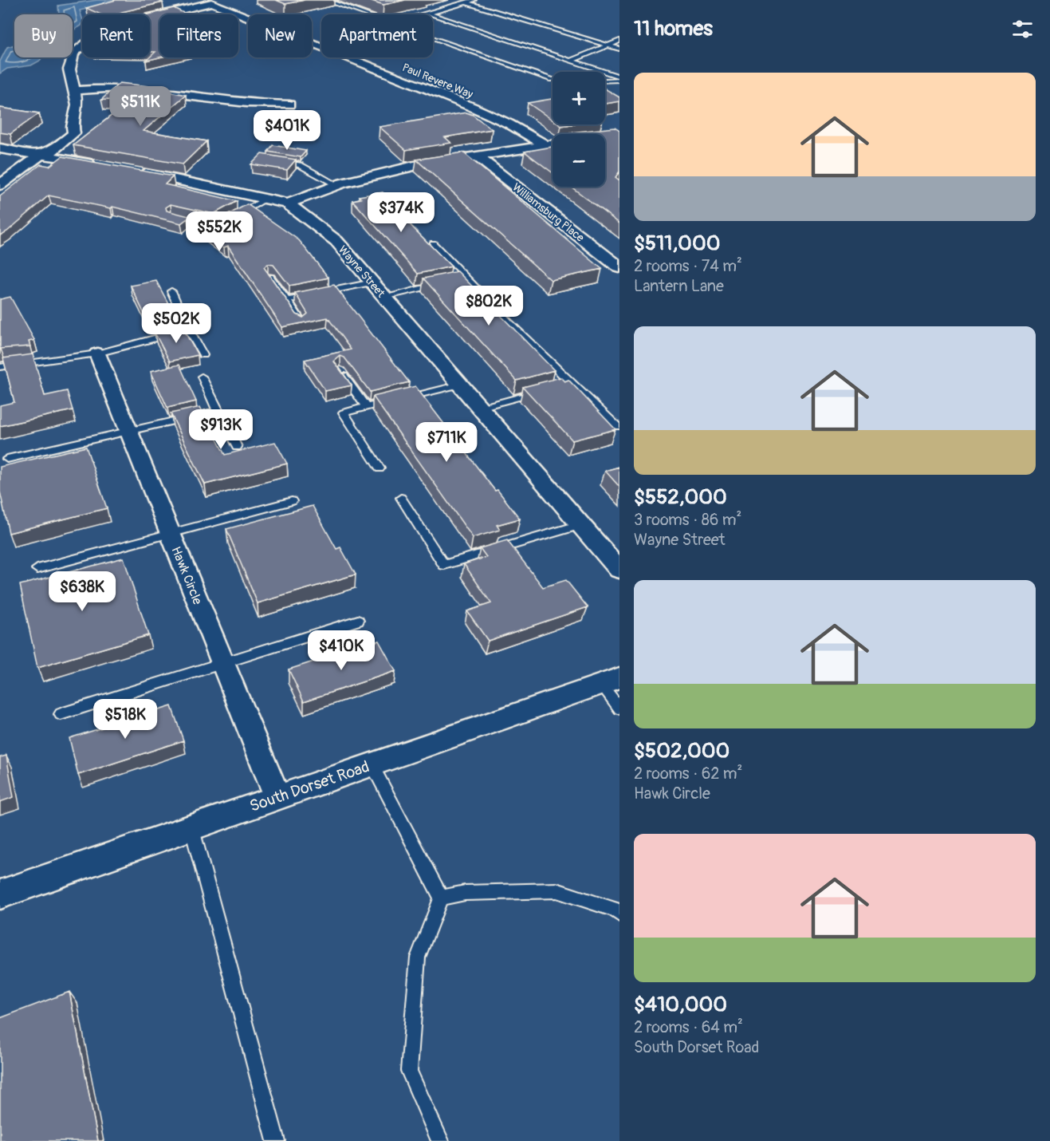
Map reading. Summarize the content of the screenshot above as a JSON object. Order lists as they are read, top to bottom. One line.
{"streets":{"street":["Paul Revere Way","Williamsburg Place","Wayne Street","Hawk Circle","South Dorset Road"]},"crossings":[["Hawk Circle","South Dorset Road"]],"page":{"heading":"11 homes","chip":["Buy","Rent","Filters","New","Apartment"],"list":[{"name":"$511,000","note":"2 rooms · 74 m² · Lantern Lane"},{"name":"$552,000","note":"3 rooms · 86 m² · Wayne Street"},{"name":"$502,000","note":"2 rooms · 62 m² · Hawk Circle"},{"name":"$410,000","note":"2 rooms · 64 m² · South Dorset Road"}],"map_buttons":["+","−"],"price":["$511K","$401K","$374K","$552K","$802K","$502K","$913K","$711K","$638K","$410K","$518K"]}}
